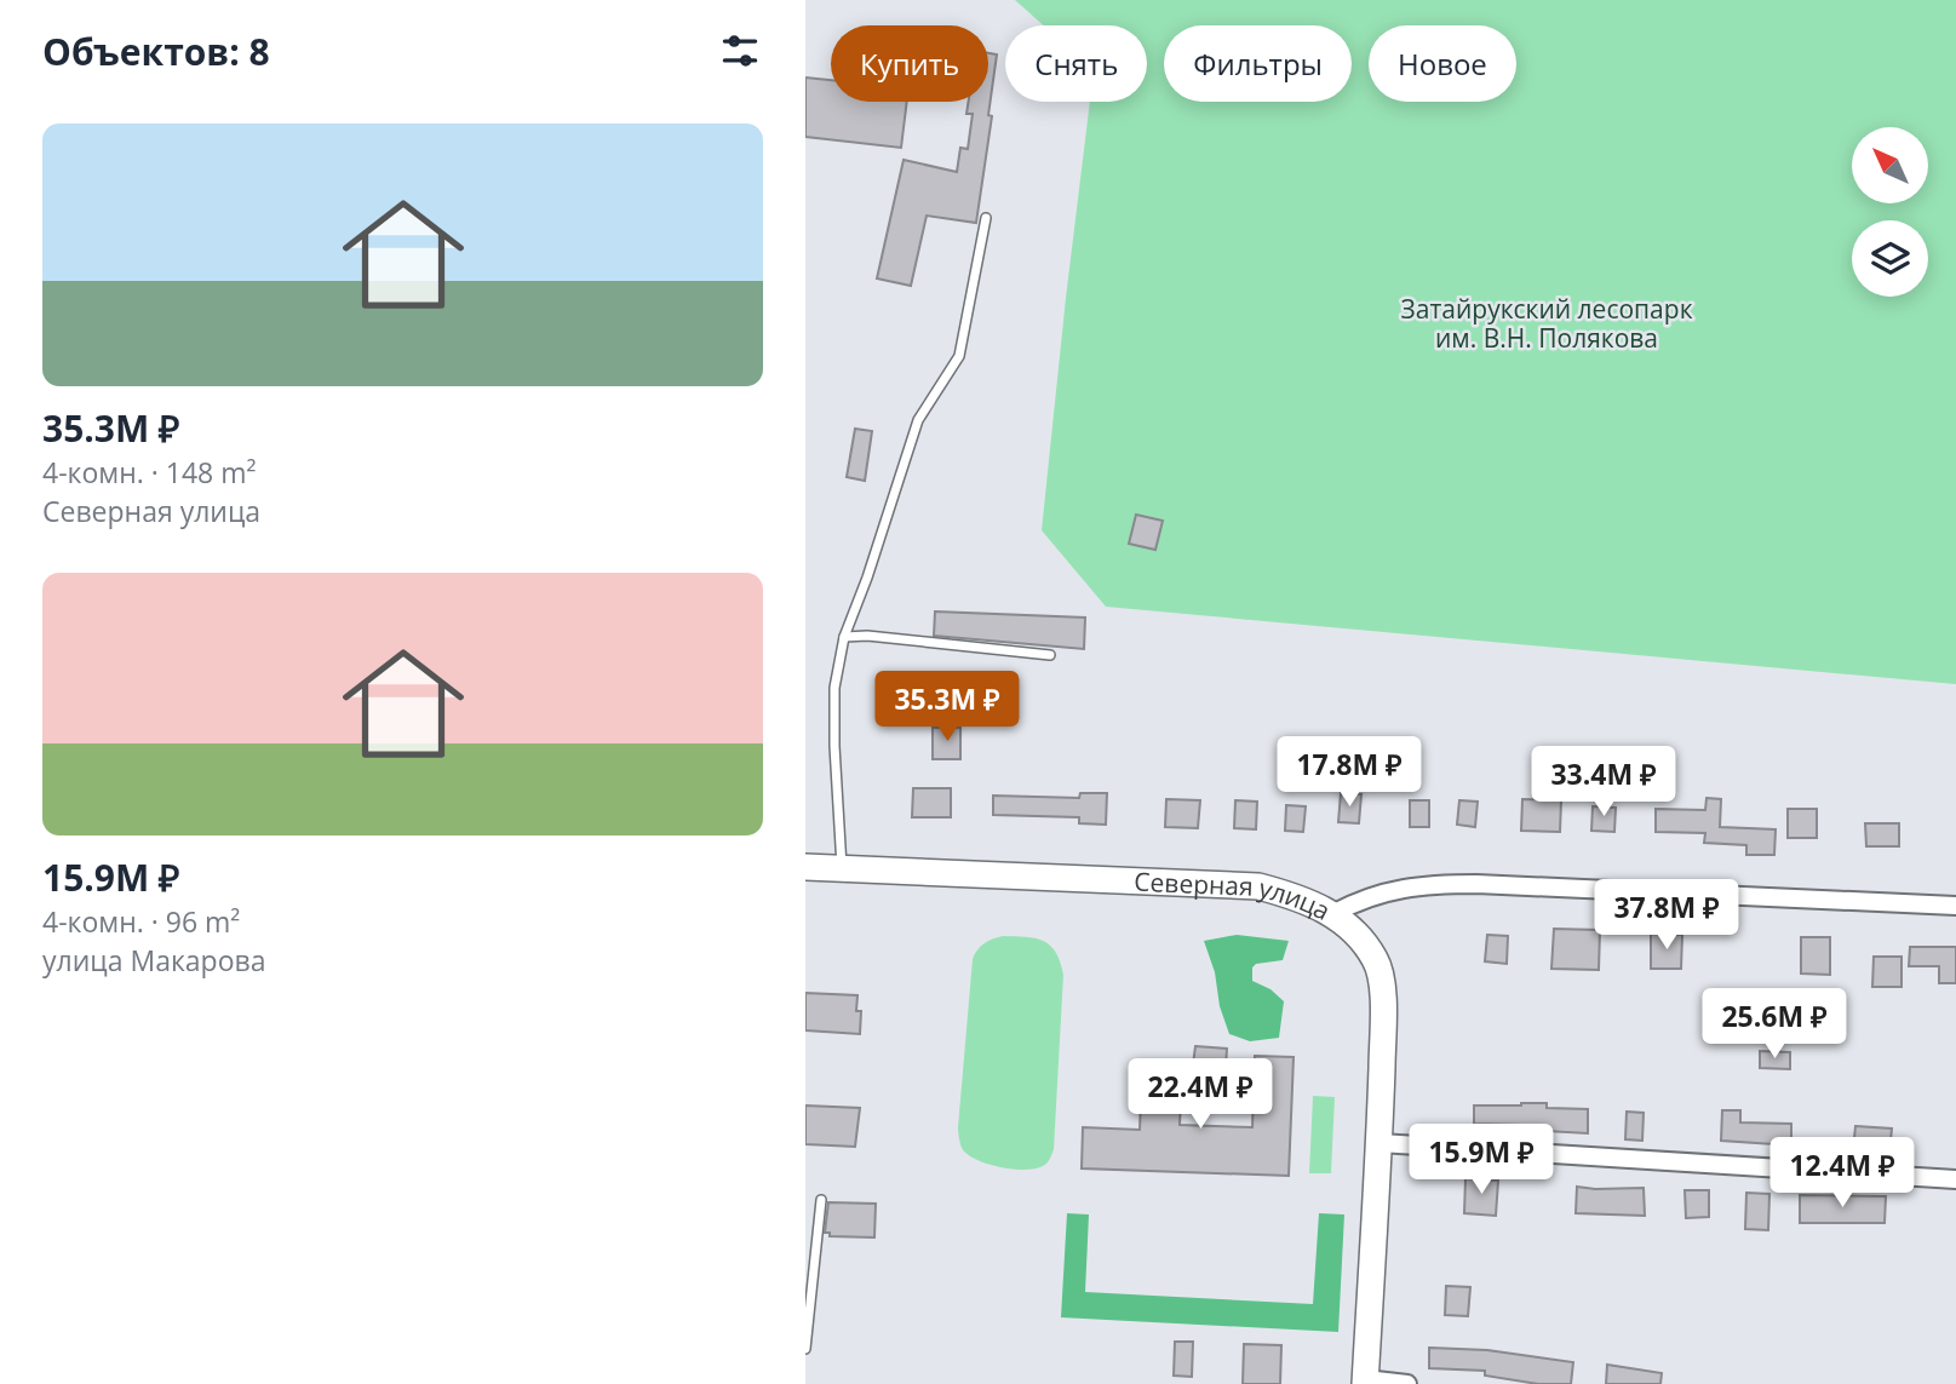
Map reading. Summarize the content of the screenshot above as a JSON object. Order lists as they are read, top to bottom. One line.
{"streets":{"main road":["Северная улица"]},"parks":["Затайрукский лесопарк им. В.Н. Полякова"],"north":"top left","page":{"heading":"Объектов: 8","chip":["Купить","Снять","Фильтры","Новое"],"list":[{"name":"35.3M ₽","note":"4-комн. · 148 m² · Северная улица"},{"name":"15.9M ₽","note":"4-комн. · 96 m² · улица Макарова"}],"price":["35.3M ₽","17.8M ₽","33.4M ₽","37.8M ₽","25.6M ₽","22.4M ₽","15.9M ₽","12.4M ₽"]}}
